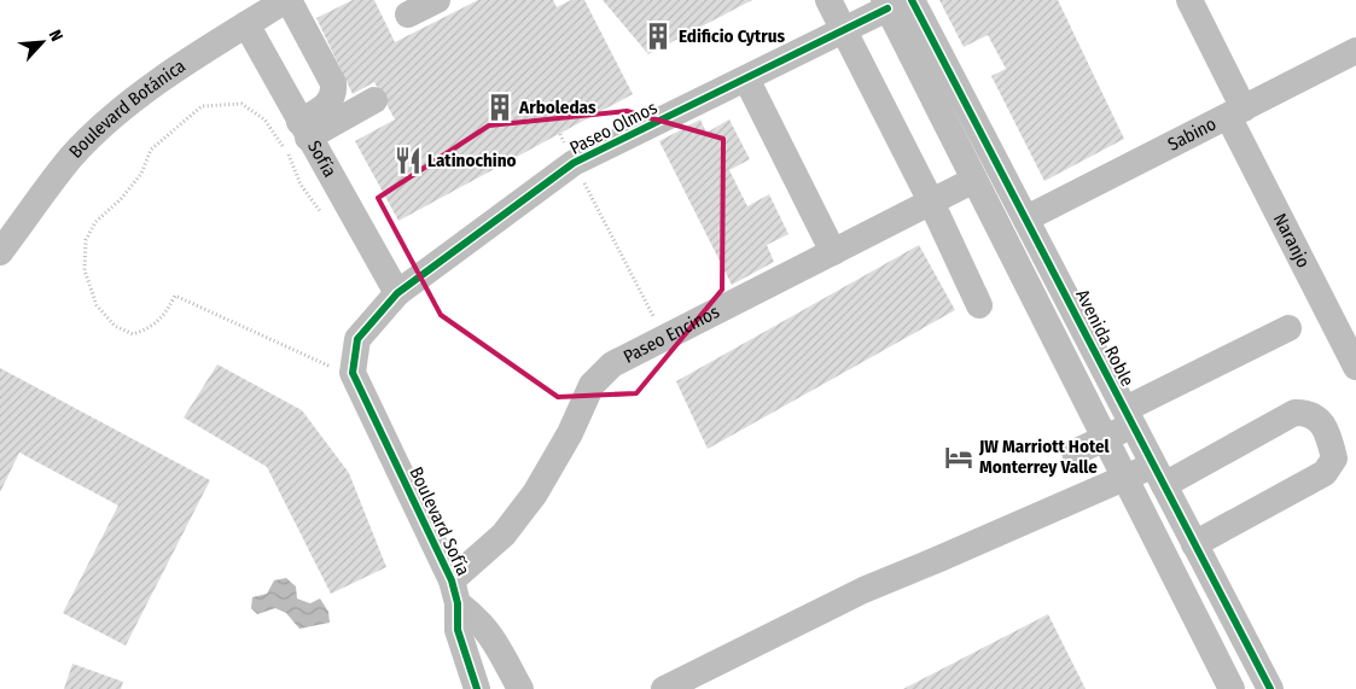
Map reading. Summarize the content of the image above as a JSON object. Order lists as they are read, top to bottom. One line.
{"streets":{"street":["Boulevard Botánica","Paseo Olmos","Sabino","Sofía","Naranjo","Paseo Encinos","Avenida Roble","Boulevard Sofía"]},"crossings":[["Boulevard Botánica","Sofía"],["Paseo Olmos","Sofía"],["Paseo Olmos","Avenida Roble"],["Paseo Olmos","Boulevard Sofía"],["Sabino","Naranjo"],["Sabino","Avenida Roble"],["Paseo Encinos","Boulevard Sofía"]],"places":{"building":["Edificio Cytrus","Arboledas"],"restaurant":["Latinochino"],"hotel":["JW Marriott Hotel Monterrey Valle"]},"north":"top right"}
